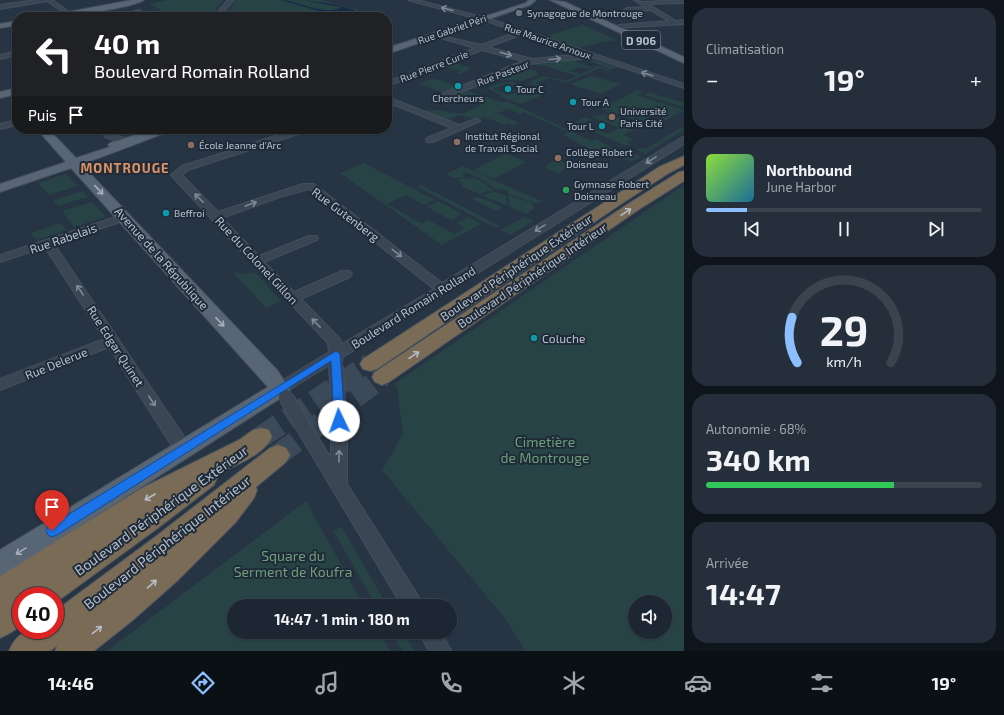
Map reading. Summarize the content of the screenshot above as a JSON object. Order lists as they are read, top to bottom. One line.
{"streets":{"highway":["Boulevard Périphérique Extérieur","Boulevard Périphérique Intérieur"],"main road":["Rue Gabriel Péri","D 906","Avenue de la République","Boulevard Romain Rolland"],"street":["Rue Maurice Arnoux","Rue Pierre Curie","Rue Pasteur","Rue Gutenberg","Rue Rabelais","Rue du Colonel Gillon","Rue Edgar Quinet","Rue Delerue"]},"crossings":[["Rue Gabriel Péri","Rue Maurice Arnoux"],["Rue Maurice Arnoux","Rue Pierre Curie"],["Rue Maurice Arnoux","Rue Pasteur"],["Rue Gutenberg","Rue du Colonel Gillon"],["Rue Gutenberg","Boulevard Romain Rolland"],["Rue Rabelais","Avenue de la République"],["Rue Rabelais","Rue Edgar Quinet"],["Avenue de la République","Boulevard Romain Rolland"],["Rue du Colonel Gillon","Boulevard Romain Rolland"],["Boulevard Périphérique Extérieur","Boulevard Périphérique Intérieur"],["Boulevard Romain Rolland","Rue Edgar Quinet"],["Rue Edgar Quinet","Rue Delerue"]],"one_way":["Rue Pasteur","Rue Gutenberg","Avenue de la République","Boulevard Périphérique Intérieur","Boulevard Romain Rolland"],"districts":["MONTROUGE"],"parks":["Cimetière de Montrouge","Square du Serment de Koufra"],"places":["Synagogue de Montrouge","Chercheurs","Tour C","Tour A","Université Paris Cité","Tour L","Institut Régional de Travail Social","École Jeanne d'Arc","Collège Robert Doisneau","Gymnase Robert Doisneau","Beffroi","Coluche"],"page":{"tile":["Climatisation",["Autonomie · 68%","340 km"],["Arrivée","14:47"]],"turn":["40 m","Boulevard Romain Rolland"],"heat":["−","19°","+"],"then":"Puis","song":["Northbound","June Harbor"],"limit":"40","trip":"14:47 · 1 min · 180 m","tabs":["14:46","19°"],"gauge":["29","km/h"]}}
